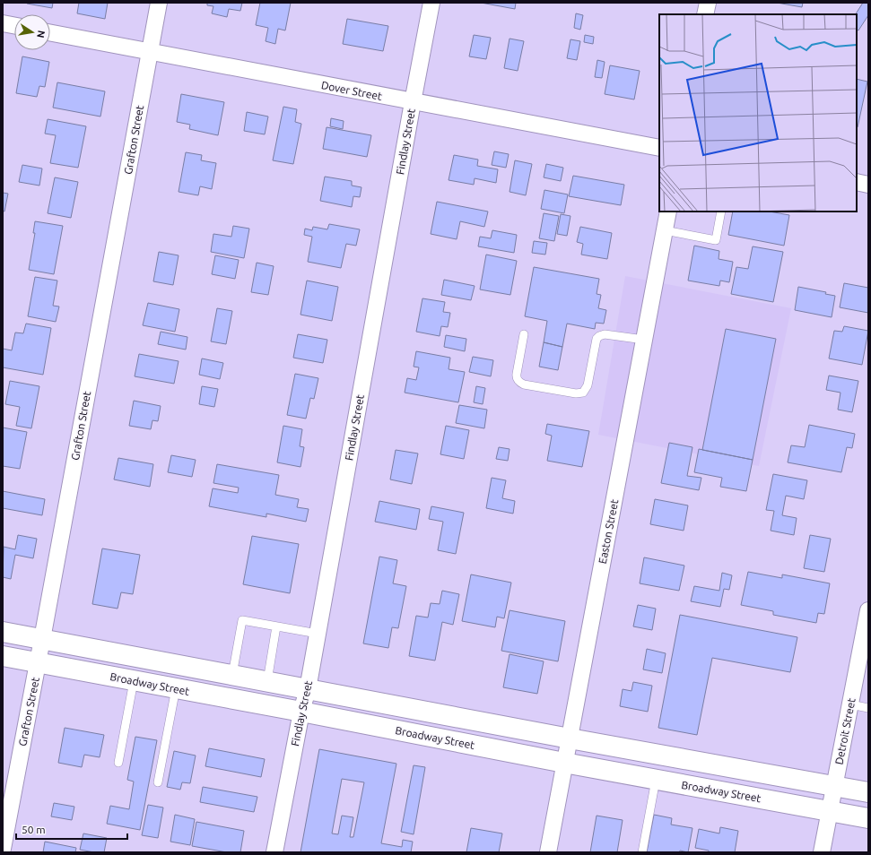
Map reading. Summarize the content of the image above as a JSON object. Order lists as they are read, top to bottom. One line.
{"streets":{"main road":["Broadway Street"],"street":["Dover Street","Grafton Street","Findlay Street","Easton Street","Detroit Street"]},"crossings":[["Dover Street","Grafton Street"],["Dover Street","Findlay Street"],["Grafton Street","Broadway Street"],["Findlay Street","Broadway Street"],["Easton Street","Broadway Street"],["Broadway Street","Detroit Street"]],"scale_bar":"50 m","north":"right"}
